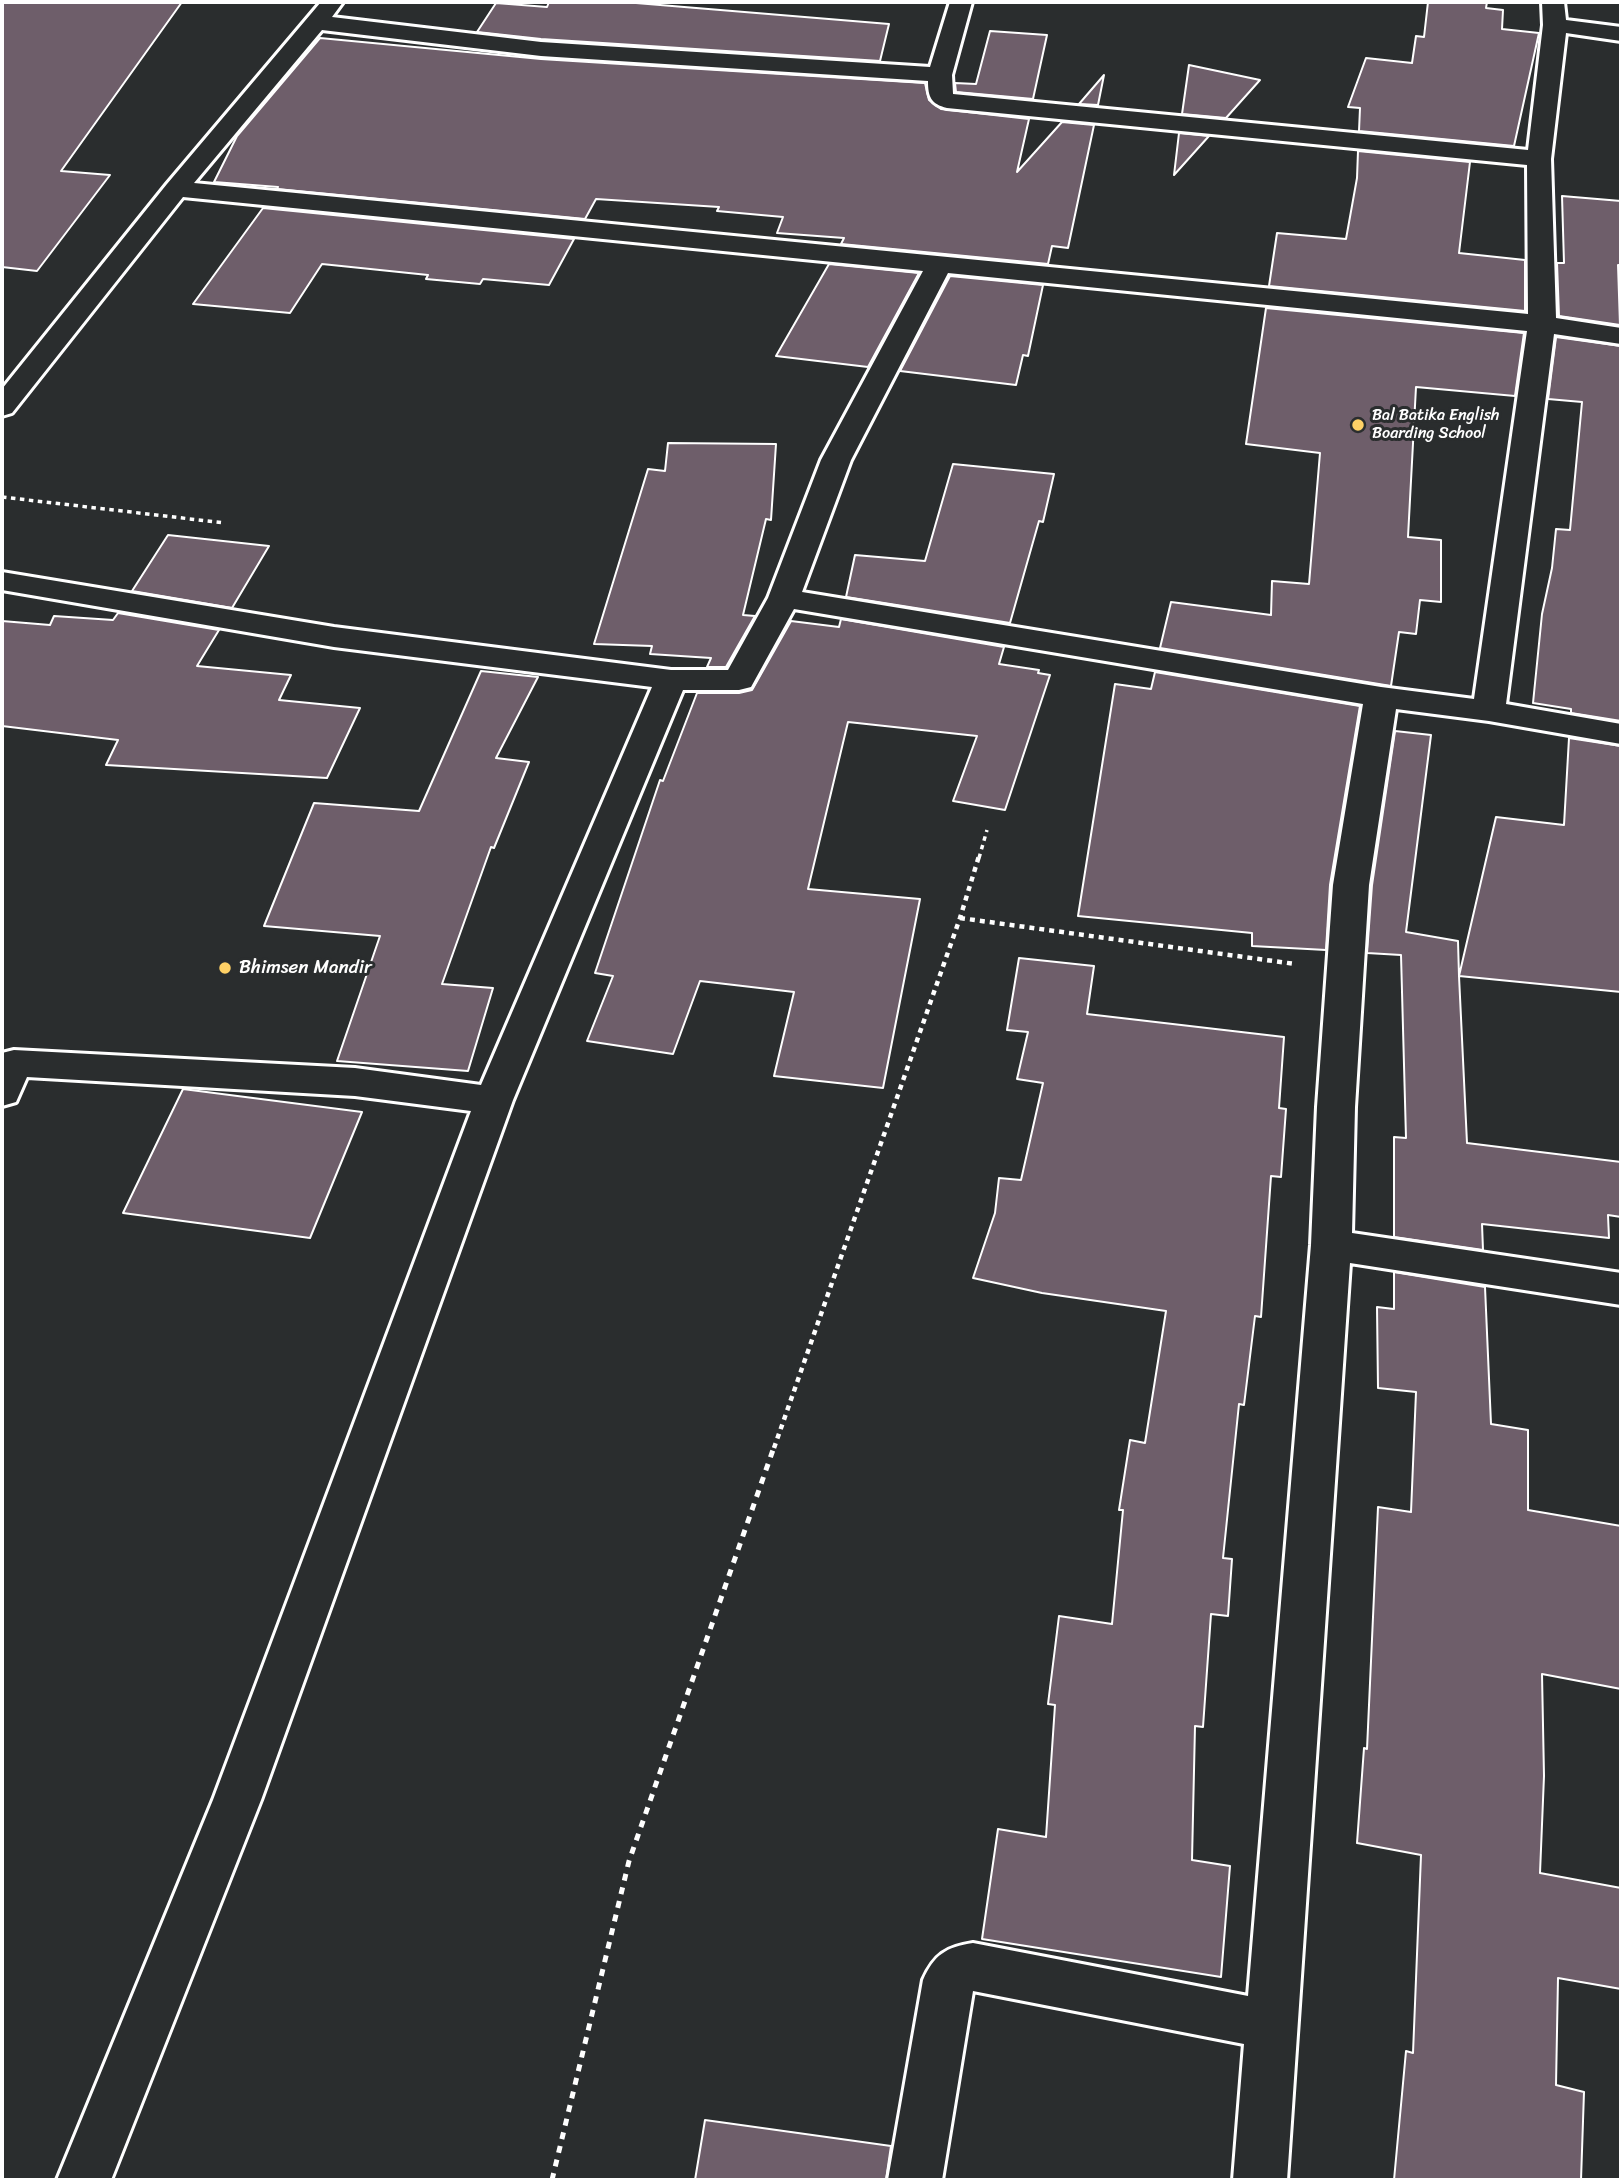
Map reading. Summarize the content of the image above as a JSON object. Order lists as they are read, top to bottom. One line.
{"places":["Bal Batika English Boarding School","Bhimsen Mandir"]}
